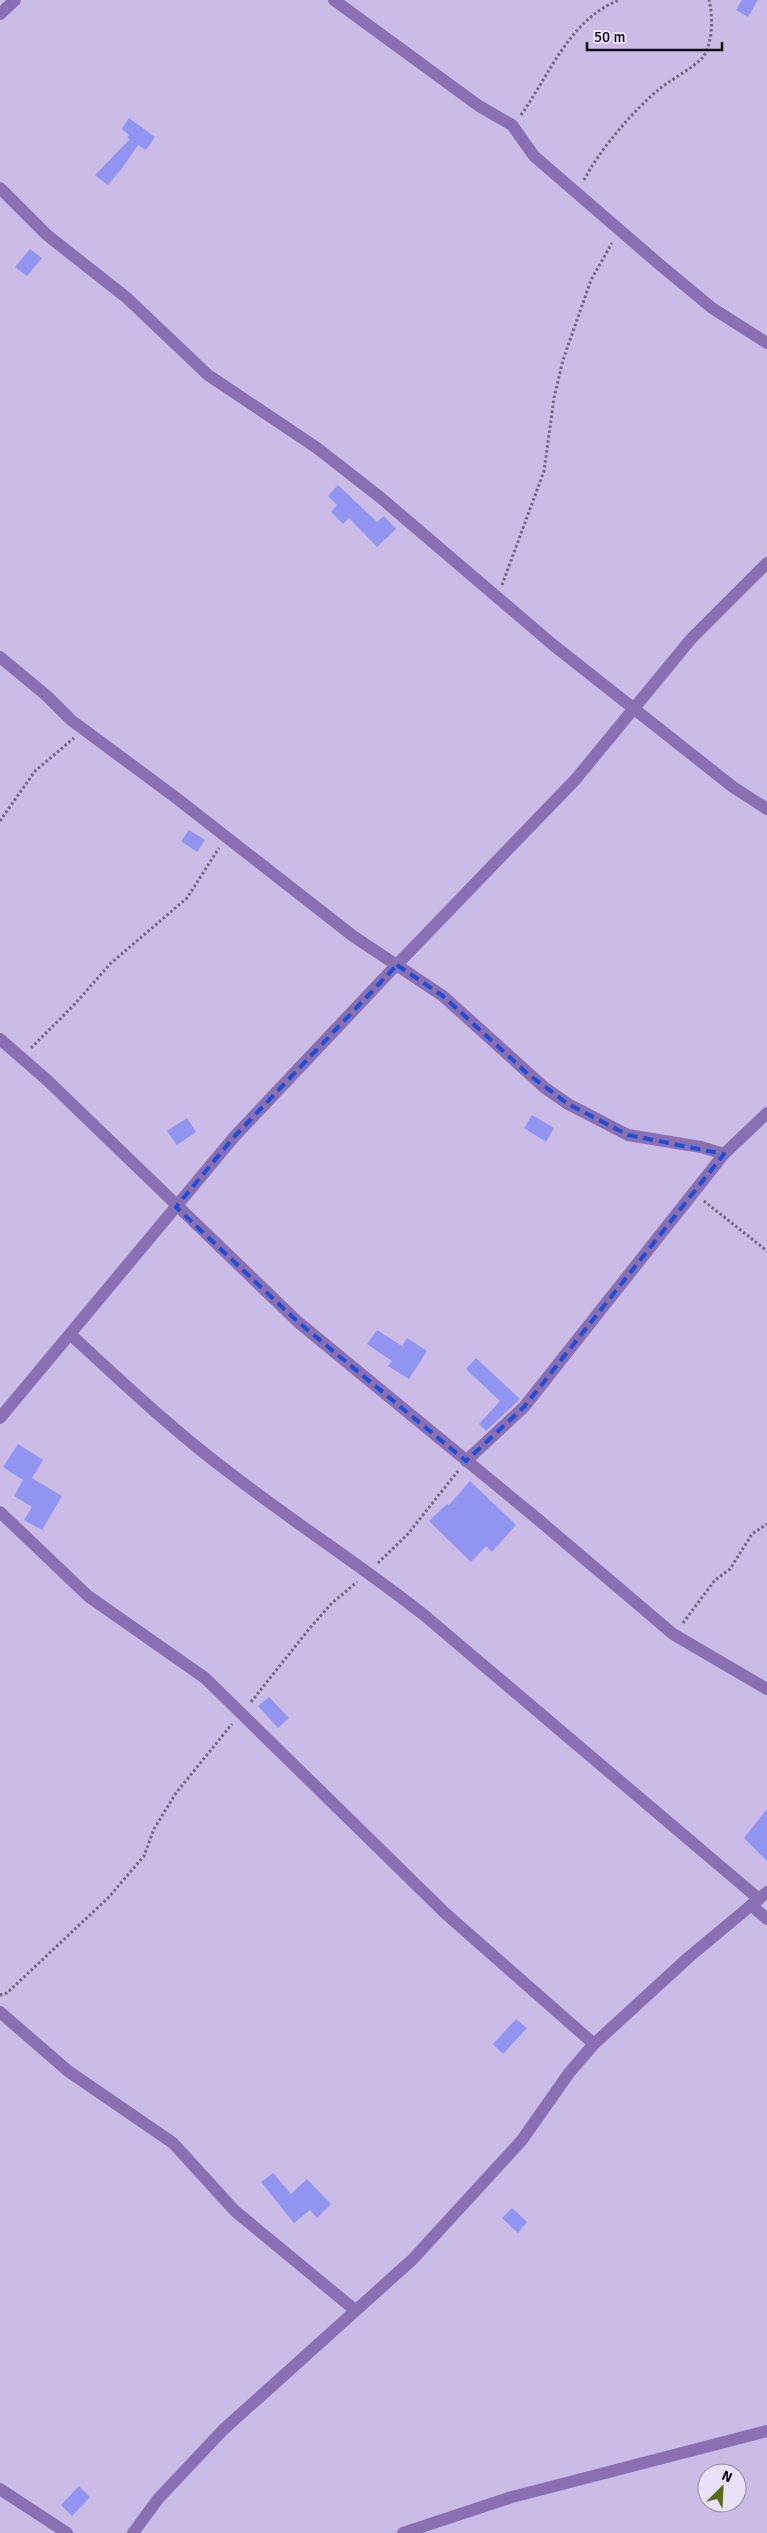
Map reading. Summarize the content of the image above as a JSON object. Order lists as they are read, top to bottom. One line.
{"scale_bar":"50 m","north":"top right"}
